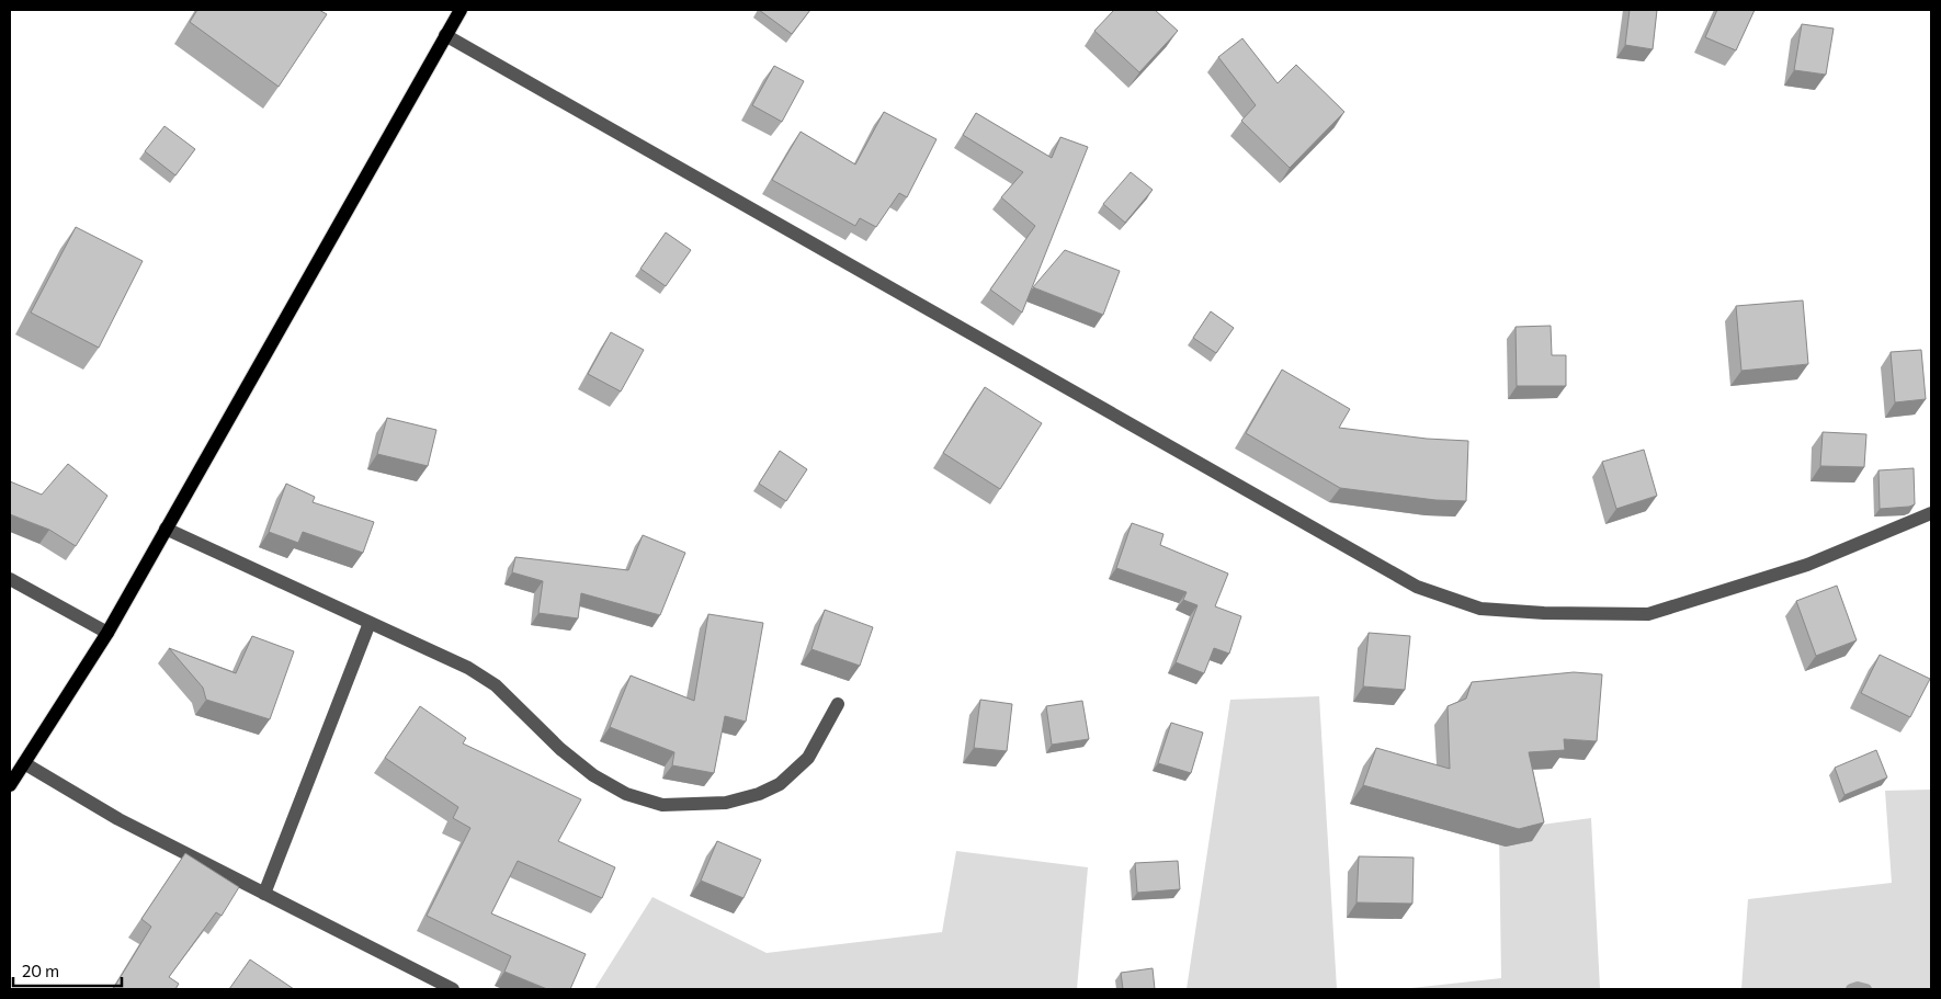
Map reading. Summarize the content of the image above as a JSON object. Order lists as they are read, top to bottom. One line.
{"scale_bar":"20 m"}
